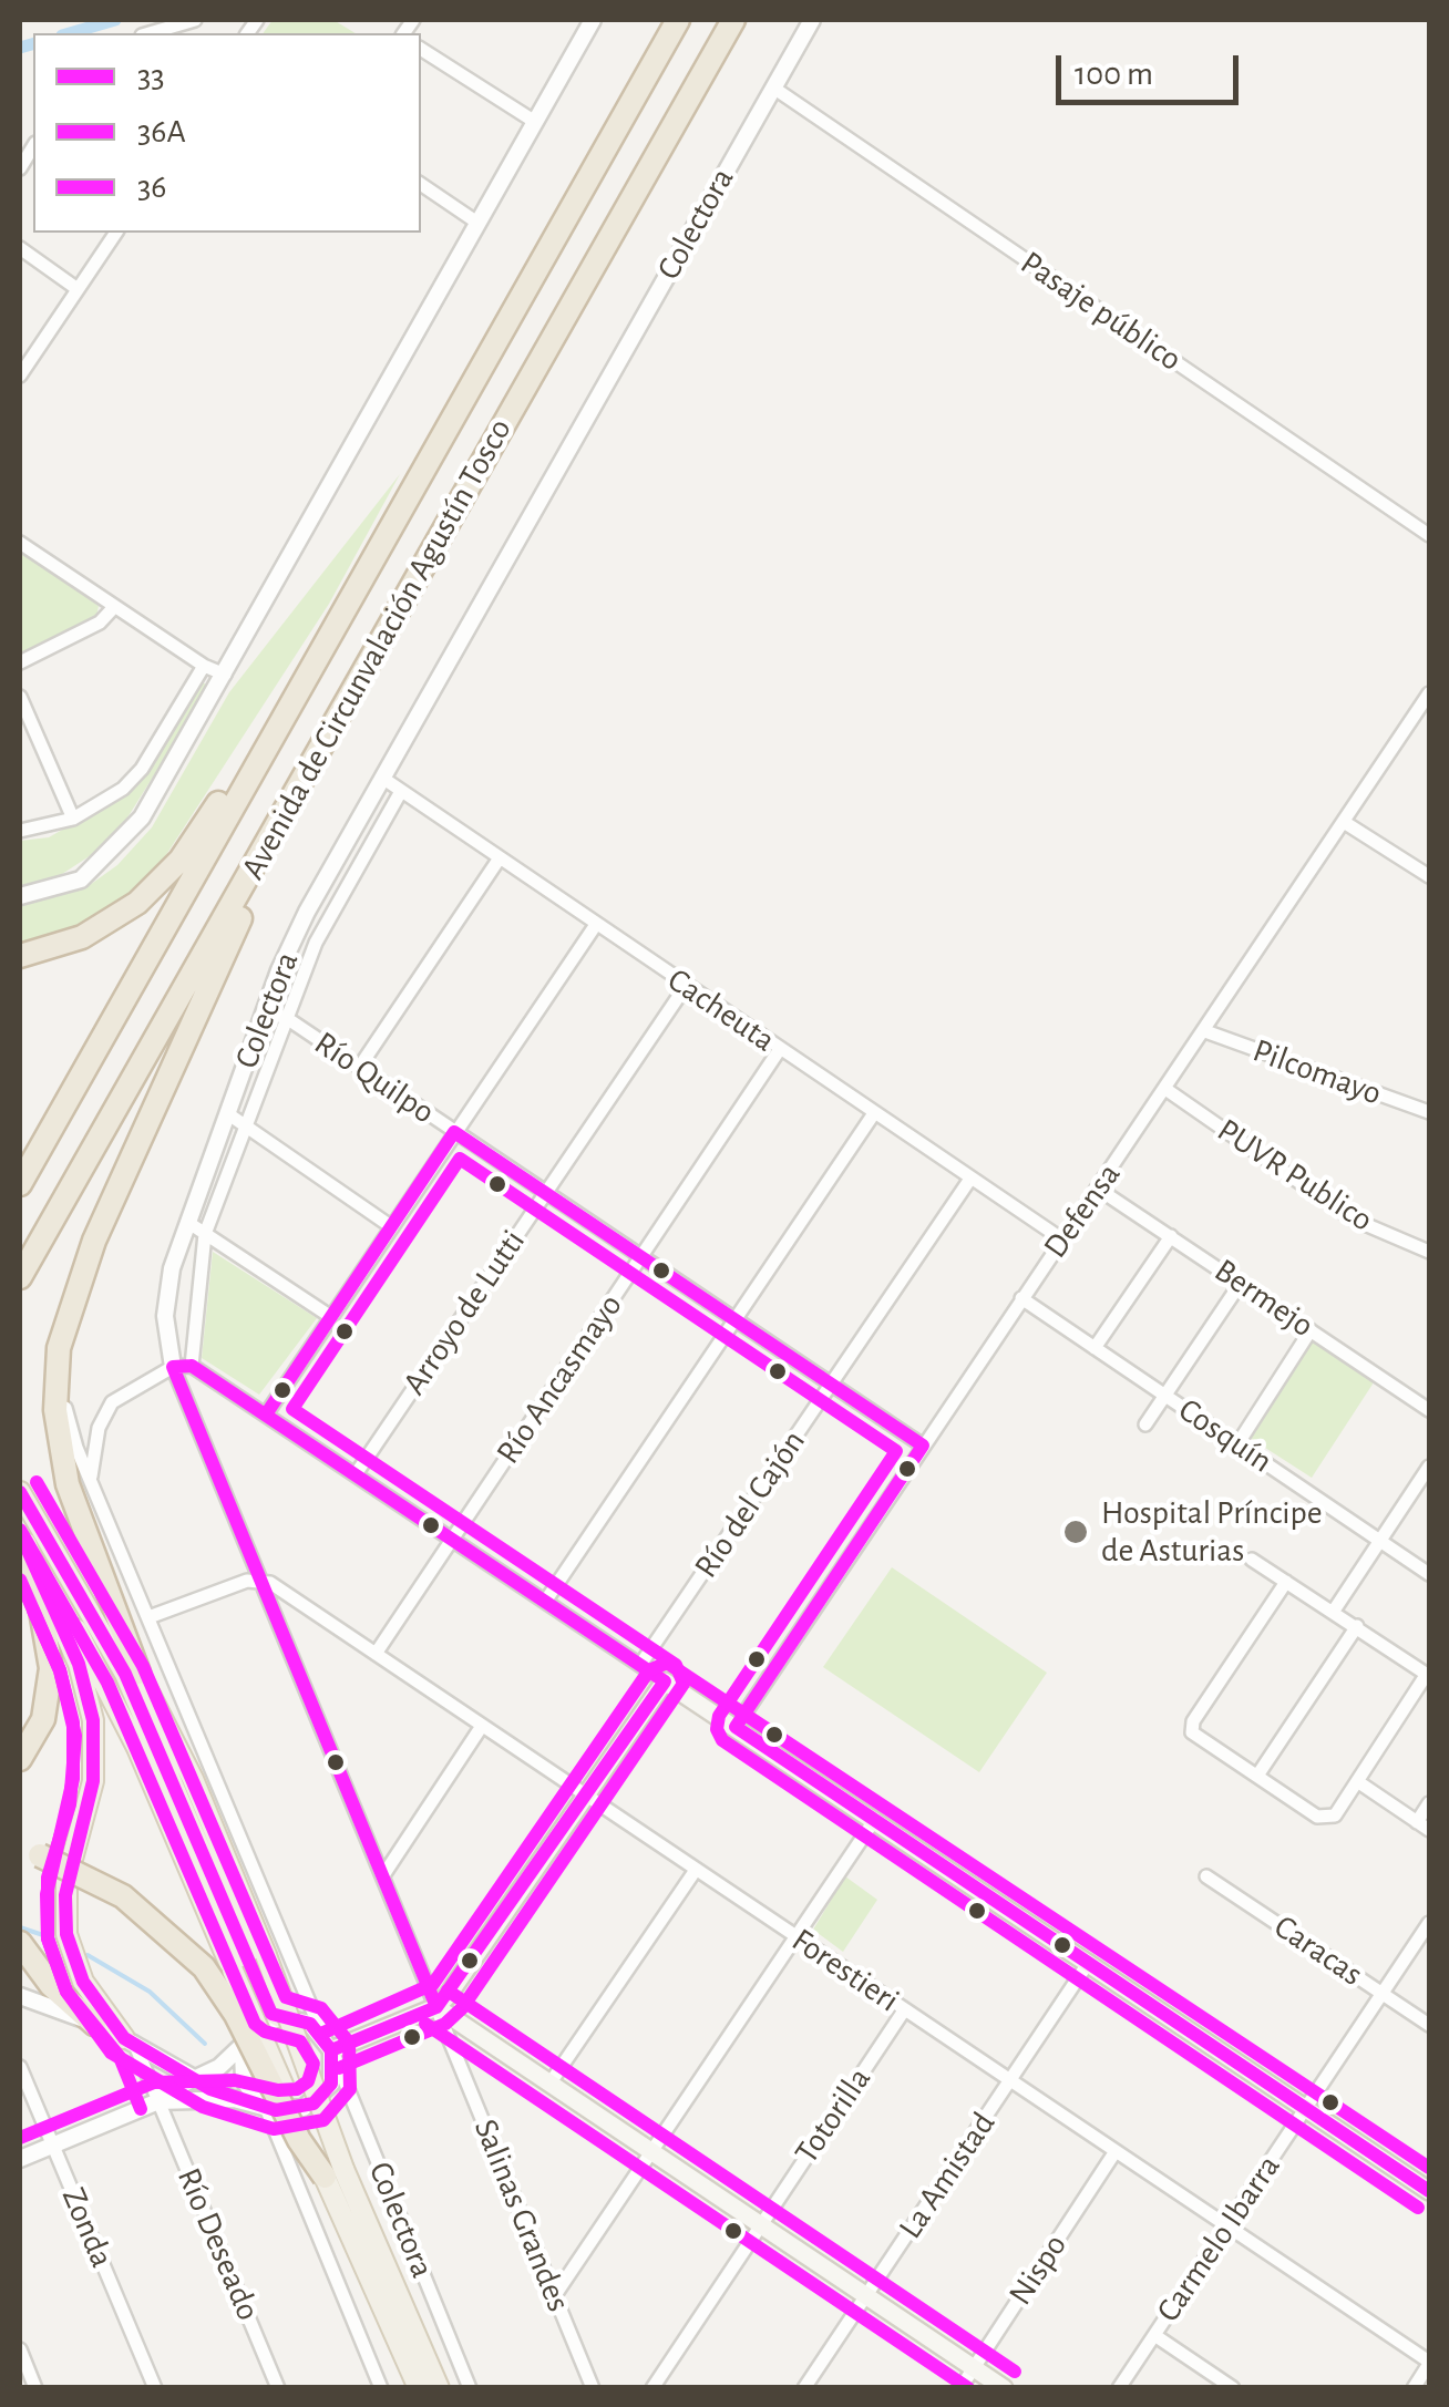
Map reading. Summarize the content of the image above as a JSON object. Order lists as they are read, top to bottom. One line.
{"streets":{"highway":["Avenida de Circunvalación Agustín Tosco"],"street":["Colectora","Pasaje público","Cacheuta","Pilcomayo","Río Quilpo","PUVR Publico","Defensa","Bermejo","Arroyo de Lutti","Río Ancasmayo","Cosquín","Río del Cajón","Caracas","Forestieri","Totorilla","La Amistad","Salinas Grandes","Zonda","Carmelo Ibarra","Río Deseado","Nispo"]},"crossings":[["Colectora","Pasaje público"],["Colectora","Cacheuta"],["Colectora","Río Quilpo"],["Colectora","Salinas Grandes"],["Cacheuta","Defensa"],["Cacheuta","Arroyo de Lutti"],["Cacheuta","Río Ancasmayo"],["Cacheuta","Río del Cajón"],["Pilcomayo","Defensa"],["Río Quilpo","Defensa"],["Río Quilpo","Arroyo de Lutti"],["Río Quilpo","Río Ancasmayo"],["Río Quilpo","Río del Cajón"],["PUVR Publico","Defensa"],["Defensa","Bermejo"],["Defensa","Cosquín"],["Río Ancasmayo","Forestieri"],["Caracas","Carmelo Ibarra"],["Forestieri","Totorilla"],["Forestieri","La Amistad"],["Forestieri","Salinas Grandes"],["Forestieri","Carmelo Ibarra"],["Forestieri","Nispo"]],"places":["Hospital Príncipe de Asturias"],"lines":["transit line 33","transit line 36A","transit line 36"],"legend":["33","36A","36"],"scale_bar":"100 m"}
